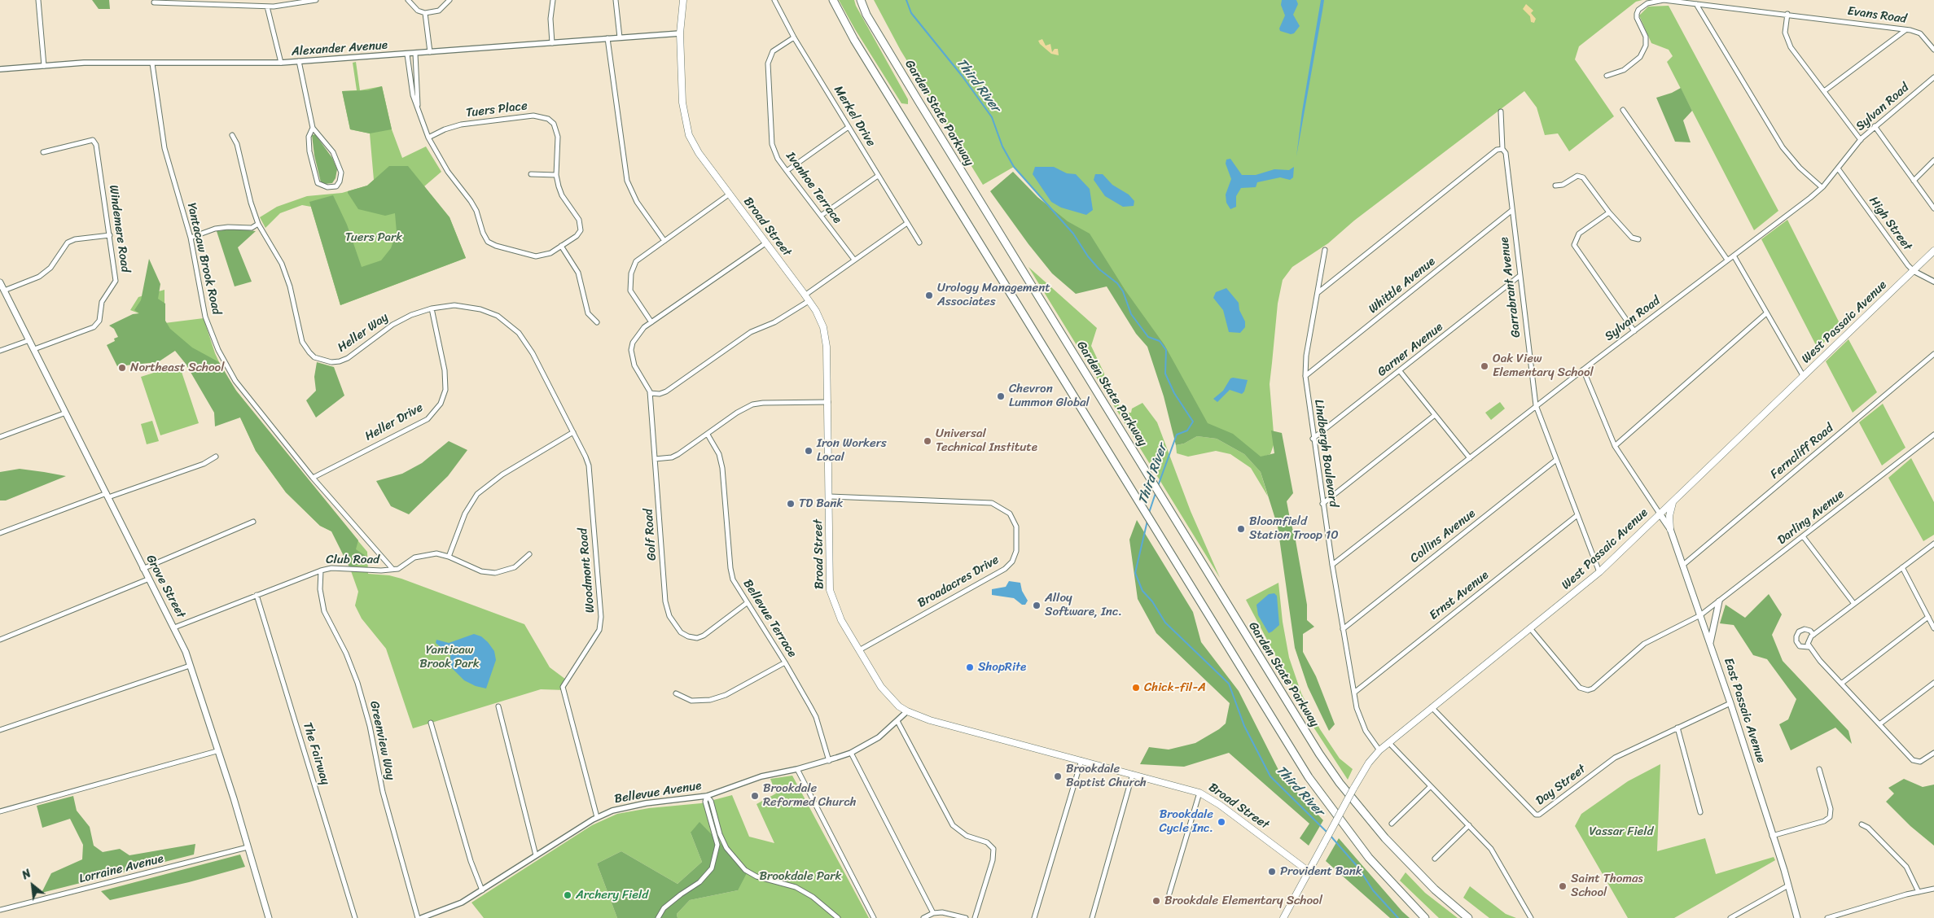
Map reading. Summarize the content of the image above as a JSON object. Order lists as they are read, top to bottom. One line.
{"streets":{"highway":["Garden State Parkway"],"main road":["Broad Street","West Passaic Avenue","Grove Street","East Passaic Avenue"],"street":["Evans Road","Alexander Avenue","Sylvan Road","Tuers Place","Merkel Drive","Ivanhoe Terrace","High Street","Windemere Road","Yantacaw Brook Road","Whittle Avenue","Garrabrant Avenue","Heller Way","Garner Avenue","Heller Drive","Ferncliff Road","Lindbergh Boulevard","Darling Avenue","Golf Road","Collins Avenue","Club Road","Woodmont Road","Broadacres Drive","Ernst Avenue","Bellevue Terrace","Greenview Way","The Fairway","Day Street","Bellevue Avenue","Lorraine Avenue"]},"crossings":[["Alexander Avenue","Broad Street"],["Alexander Avenue","Yantacaw Brook Road"],["Sylvan Road","High Street"],["Sylvan Road","Garrabrant Avenue"],["Sylvan Road","Lindbergh Boulevard"],["Merkel Drive","Ivanhoe Terrace"],["High Street","West Passaic Avenue"],["Broad Street","West Passaic Avenue"],["Broad Street","Broadacres Drive"],["Broad Street","Bellevue Avenue"],["Windemere Road","Grove Street"],["Yantacaw Brook Road","Heller Drive"],["Yantacaw Brook Road","Club Road"],["Whittle Avenue","Garrabrant Avenue"],["Whittle Avenue","Lindbergh Boulevard"],["Garrabrant Avenue","West Passaic Avenue"],["Garrabrant Avenue","Garner Avenue"],["Garrabrant Avenue","Collins Avenue"],["Garrabrant Avenue","Ernst Avenue"],["West Passaic Avenue","Lindbergh Boulevard"],["West Passaic Avenue","Darling Avenue"],["West Passaic Avenue","East Passaic Avenue"],["West Passaic Avenue","Day Street"],["Heller Way","Heller Drive"],["Heller Way","Woodmont Road"],["Garner Avenue","Lindbergh Boulevard"],["Ferncliff Road","East Passaic Avenue"],["Lindbergh Boulevard","Collins Avenue"],["Lindbergh Boulevard","Ernst Avenue"],["Darling Avenue","East Passaic Avenue"],["Golf Road","Bellevue Terrace"],["Club Road","Grove Street"],["Club Road","Greenview Way"],["Club Road","The Fairway"],["Woodmont Road","Bellevue Avenue"],["Grove Street","Lorraine Avenue"],["Bellevue Terrace","Bellevue Avenue"],["East Passaic Avenue","Day Street"]],"water":["Third River"],"parks":["Tuers Park","Yanticaw Brook Park","Vassar Field","Brookdale Park"],"places":["Urology Management Associates","Oak View Elementary School","Northeast School","Chevron Lummon Global","Universal Technical Institute","Iron Workers Local","TD Bank","Bloomfield Station Troop 10","Alloy Software, Inc.","ShopRite","Chick-fil-A","Brookdale Baptist Church","Brookdale Reformed Church","Brookdale Cycle Inc.","Provident Bank","Saint Thomas School","Archery Field","Brookdale Elementary School"],"north":"top left"}
